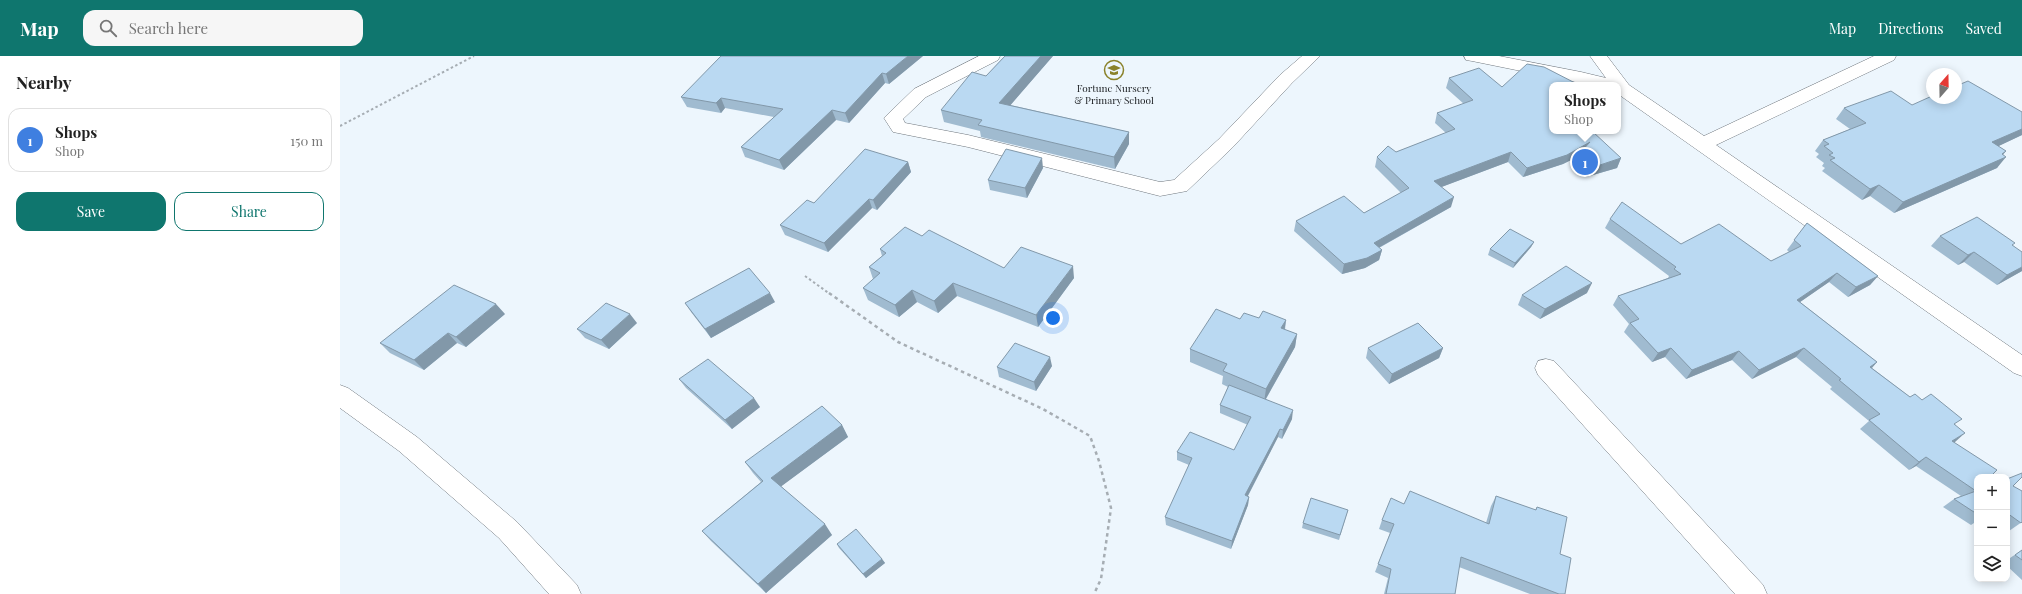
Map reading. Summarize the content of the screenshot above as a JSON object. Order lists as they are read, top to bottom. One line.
{"places":{"school or university":["Fortune Nursery & Primary School"]},"north":"top","page":{"header":"Map","search":"Search here","nav":["Map","Directions","Saved"],"heading":"Nearby","popup":["Shops","Shop"],"list":[{"mark":"1","name":"Shops","note":"Shop","value":"150 m"}],"pins":"1","buttons":["Save","Share"],"map_buttons":["+","−"]}}
